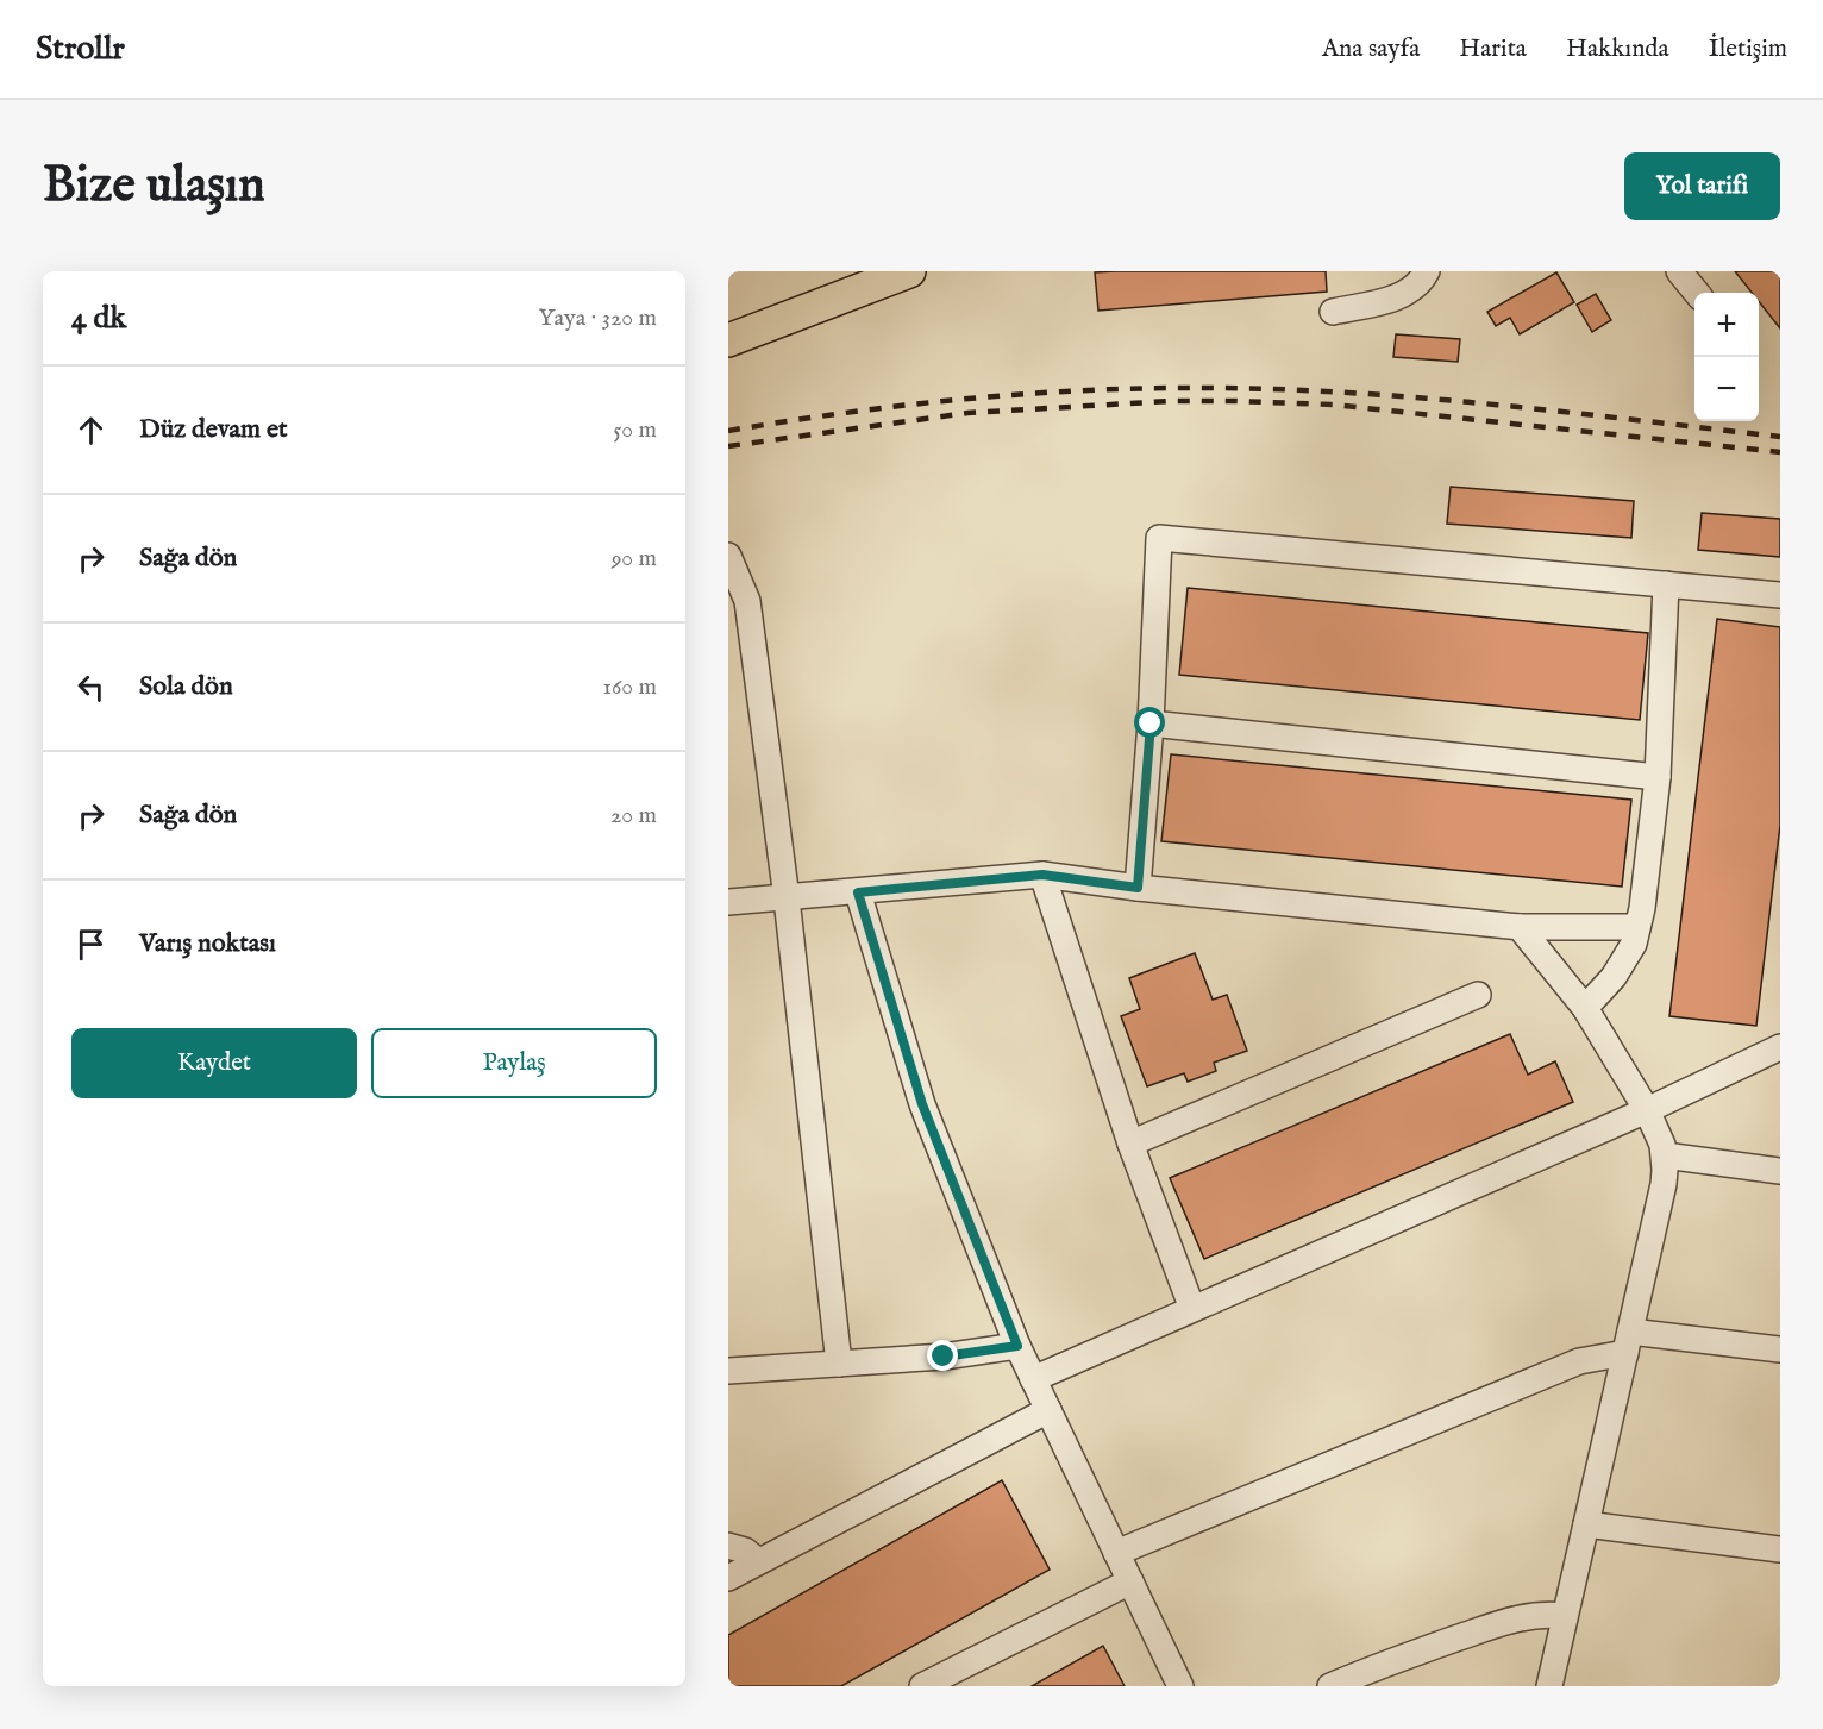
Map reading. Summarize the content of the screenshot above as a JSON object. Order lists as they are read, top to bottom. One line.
{"page":{"header":"Strollr","nav":["Ana sayfa","Harita","Hakkında","İletişim"],"buttons":["Yol tarifi",["Kaydet","Paylaş"]],"title":"Bize ulaşın","heading":["4 dk","Yaya · 320 m"],"map_buttons":["+","−"],"list":[["Düz devam et","50 m"],["Sağa dön","90 m"],["Sola dön","160 m"],["Sağa dön","20 m"],"Varış noktası"]}}
